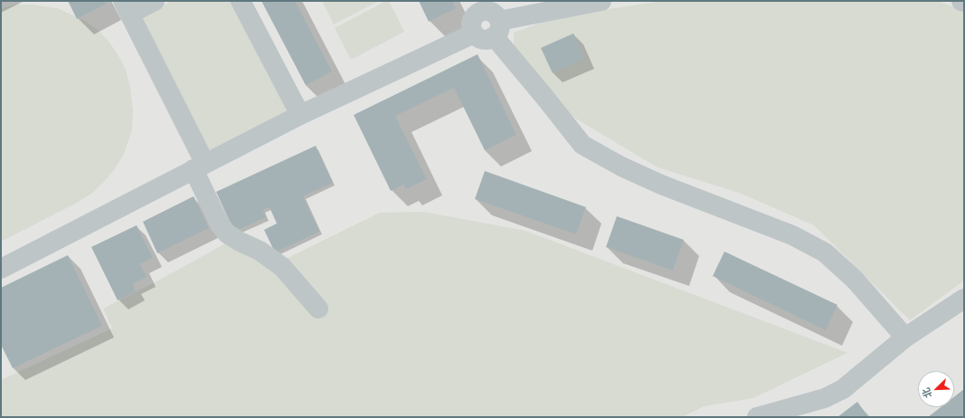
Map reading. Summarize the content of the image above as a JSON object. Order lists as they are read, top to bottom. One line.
{"north":"bottom left"}
